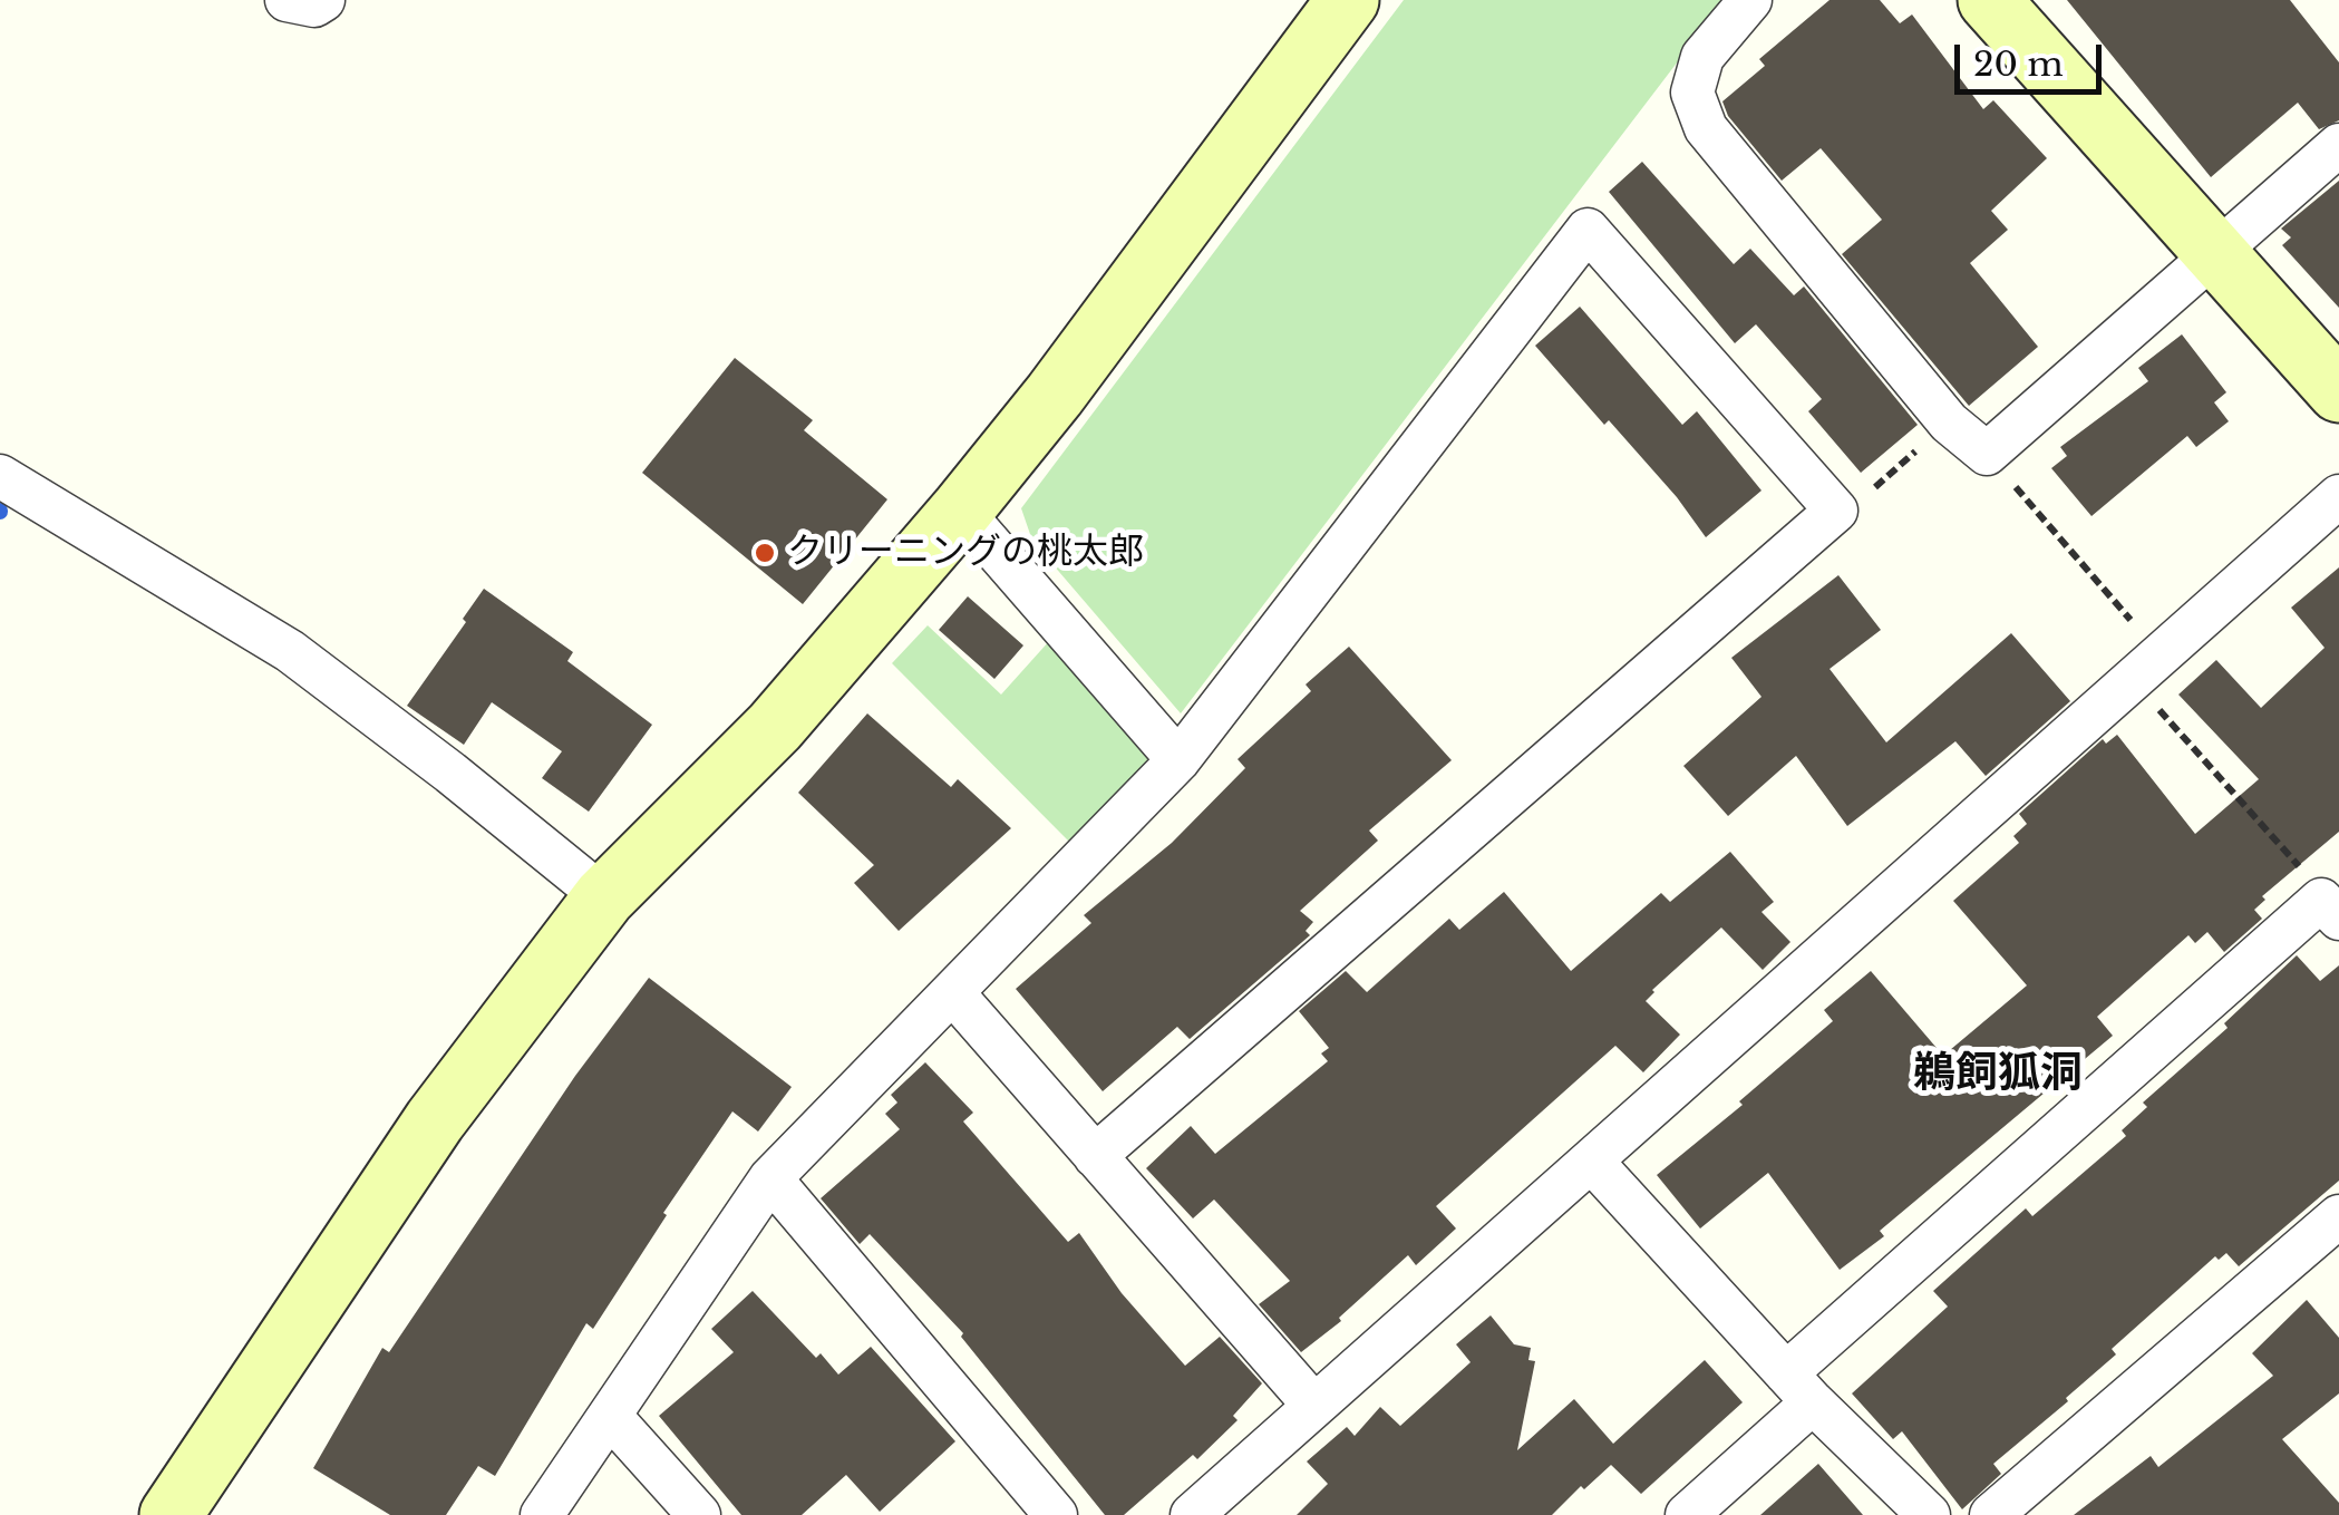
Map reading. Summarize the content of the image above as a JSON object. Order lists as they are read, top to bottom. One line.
{"districts":["鵜飼狐洞"],"places":["クリーニングの桃太郎"],"scale_bar":"20 m"}
